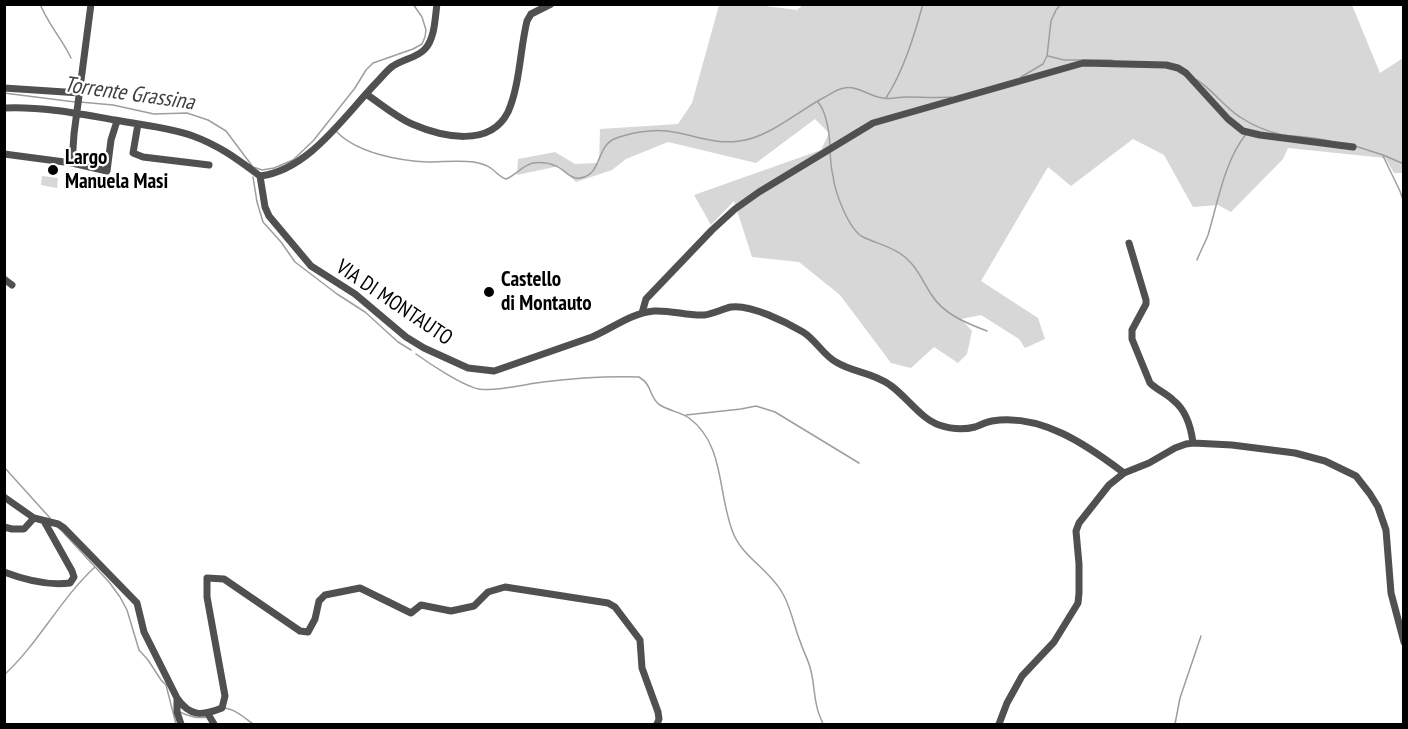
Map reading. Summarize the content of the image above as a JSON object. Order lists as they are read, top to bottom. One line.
{"streets":{"street":["VIA DI MONTAUTO"]},"water":["Torrente Grassina"],"places":["Largo Manuela Masi","Castello di Montauto"]}
